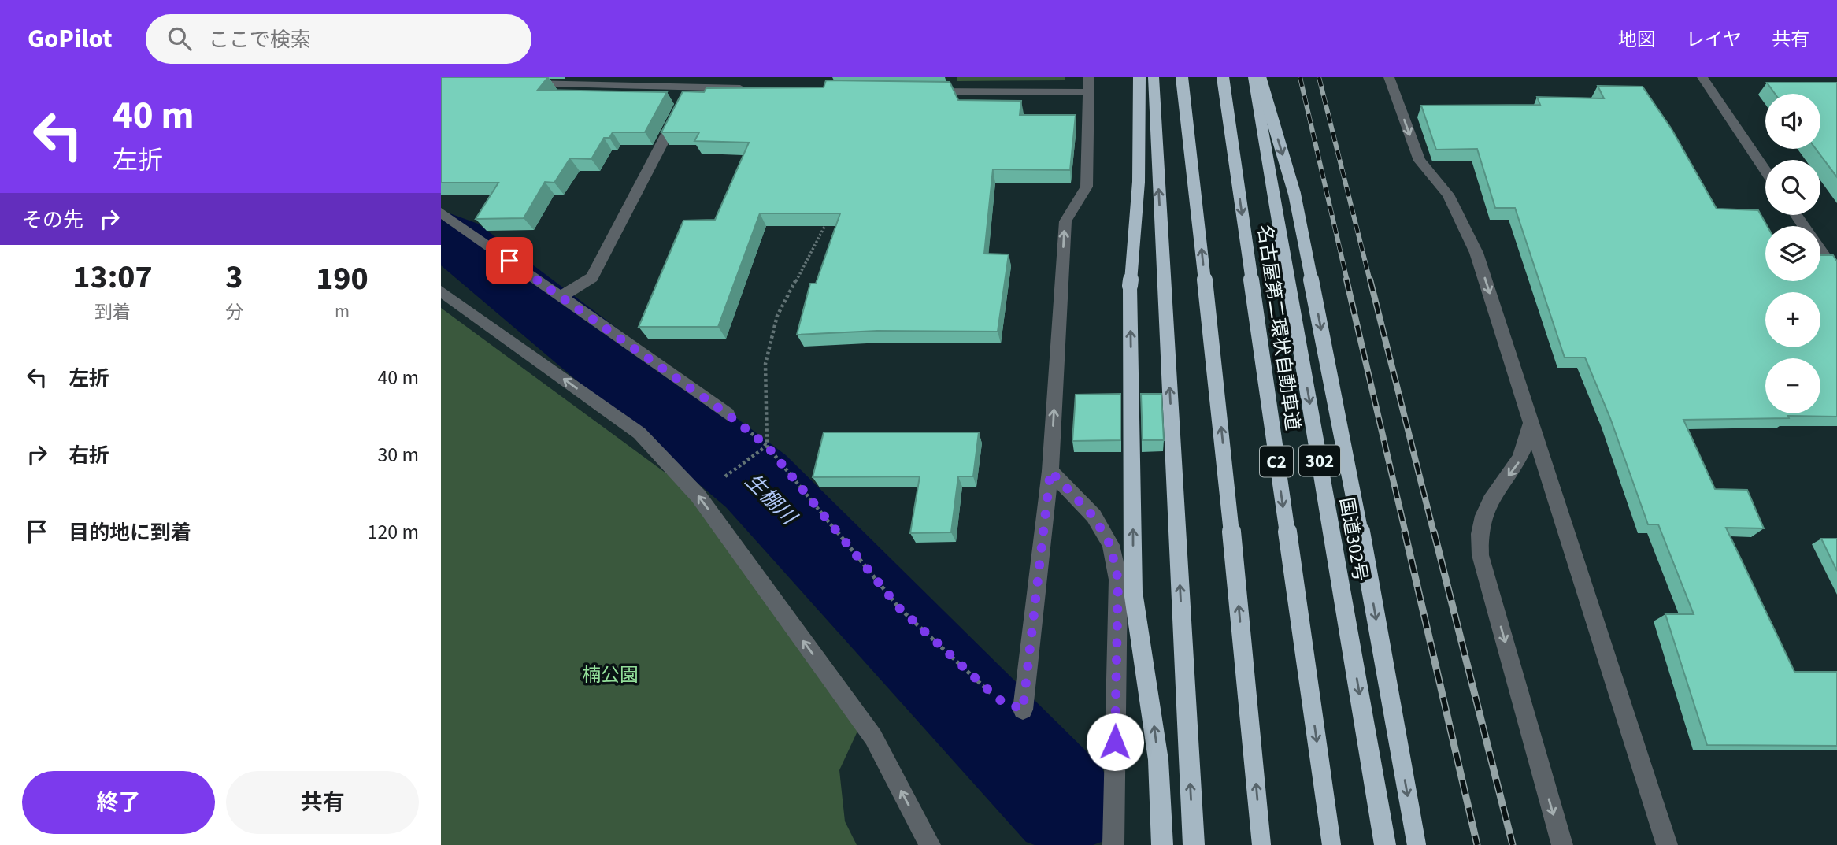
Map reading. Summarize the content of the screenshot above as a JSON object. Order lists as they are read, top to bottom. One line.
{"streets":{"highway":["名古屋第二環状自動車道","302","C2","国道302号"]},"water":["生棚川"],"parks":["楠公園"],"page":{"header":"GoPilot","search":"ここで検索","nav":["地図","レイヤ","共有"],"turn":["40 m","左折"],"map_buttons":["+","−"],"then":"その先","eta":["13:07","到着","3","分","190","m"],"list":[{"name":"左折","value":"40 m"},{"name":"右折","value":"30 m"},{"name":"目的地に到着","value":"120 m"}],"buttons":["終了","共有"]}}
